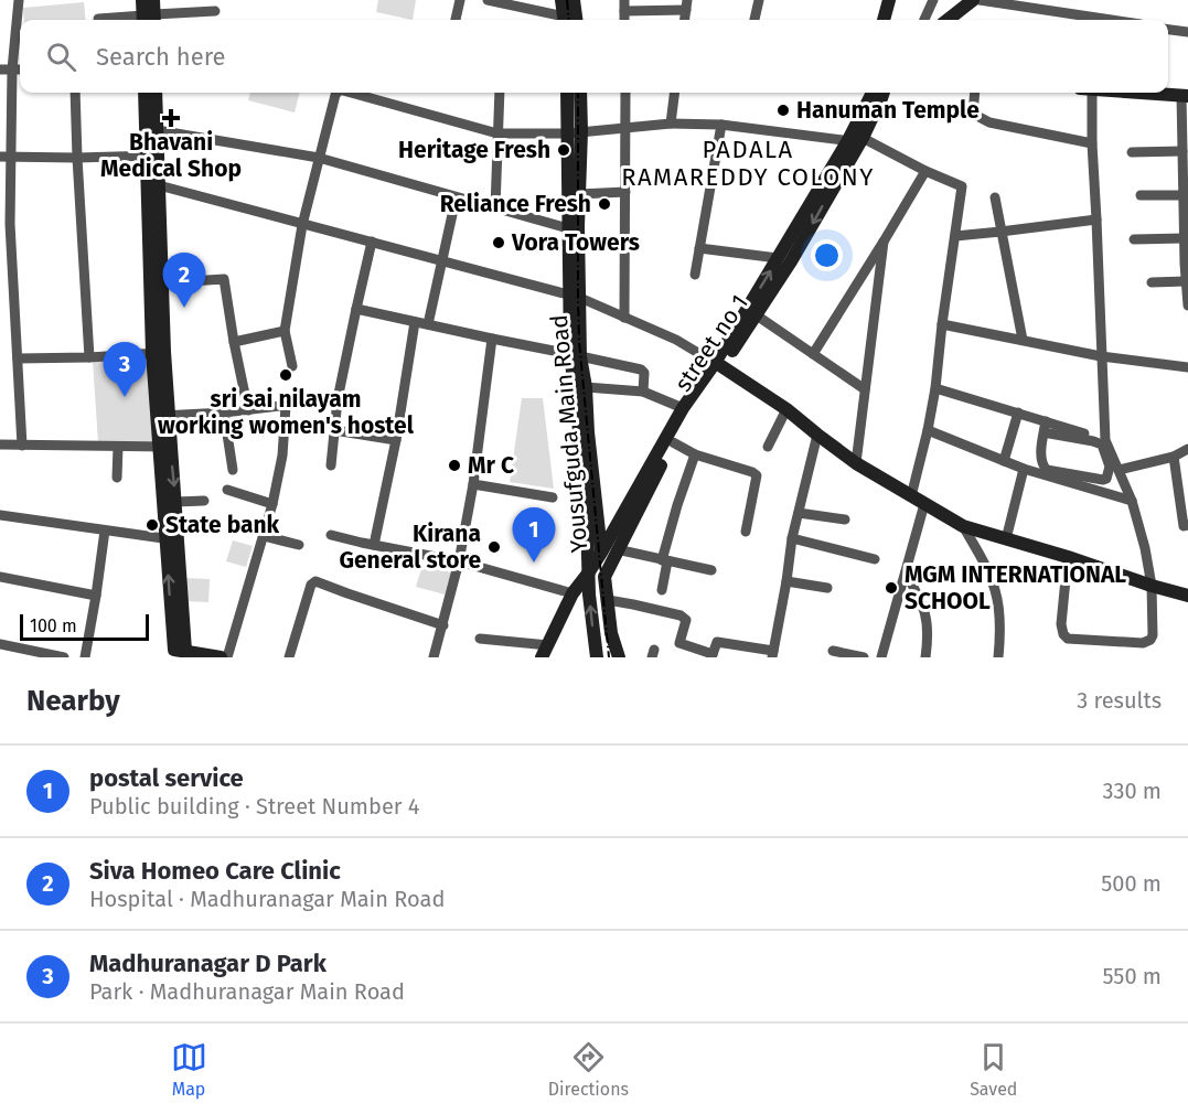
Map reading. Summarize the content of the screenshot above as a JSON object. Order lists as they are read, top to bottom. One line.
{"streets":{"main road":["street no 1","Yousufguda Main Road"]},"crossings":[["street no 1","Yousufguda Main Road"]],"districts":["PADALA RAMAREDDY COLONY"],"places":{"other":["Hanuman Temple","Heritage Fresh","Reliance Fresh","Vora Towers","sri sai nilayam working women's hostel","Mr C","State bank","Kirana General store","MGM INTERNATIONAL SCHOOL"],"health":["Bhavani Medical Shop"]},"scale_bar":"100 m","page":{"search":"Search here","pins":["2","3","1"],"scale":"100 m","heading":["Nearby","3 results"],"list":[{"mark":"1","name":"postal service","note":"Public building · Street Number 4","value":"330 m"},{"mark":"2","name":"Siva Homeo Care Clinic","note":"Hospital · Madhuranagar Main Road","value":"500 m"},{"mark":"3","name":"Madhuranagar D Park","note":"Park · Madhuranagar Main Road","value":"550 m"}],"nav":["Map","Directions","Saved"]}}
